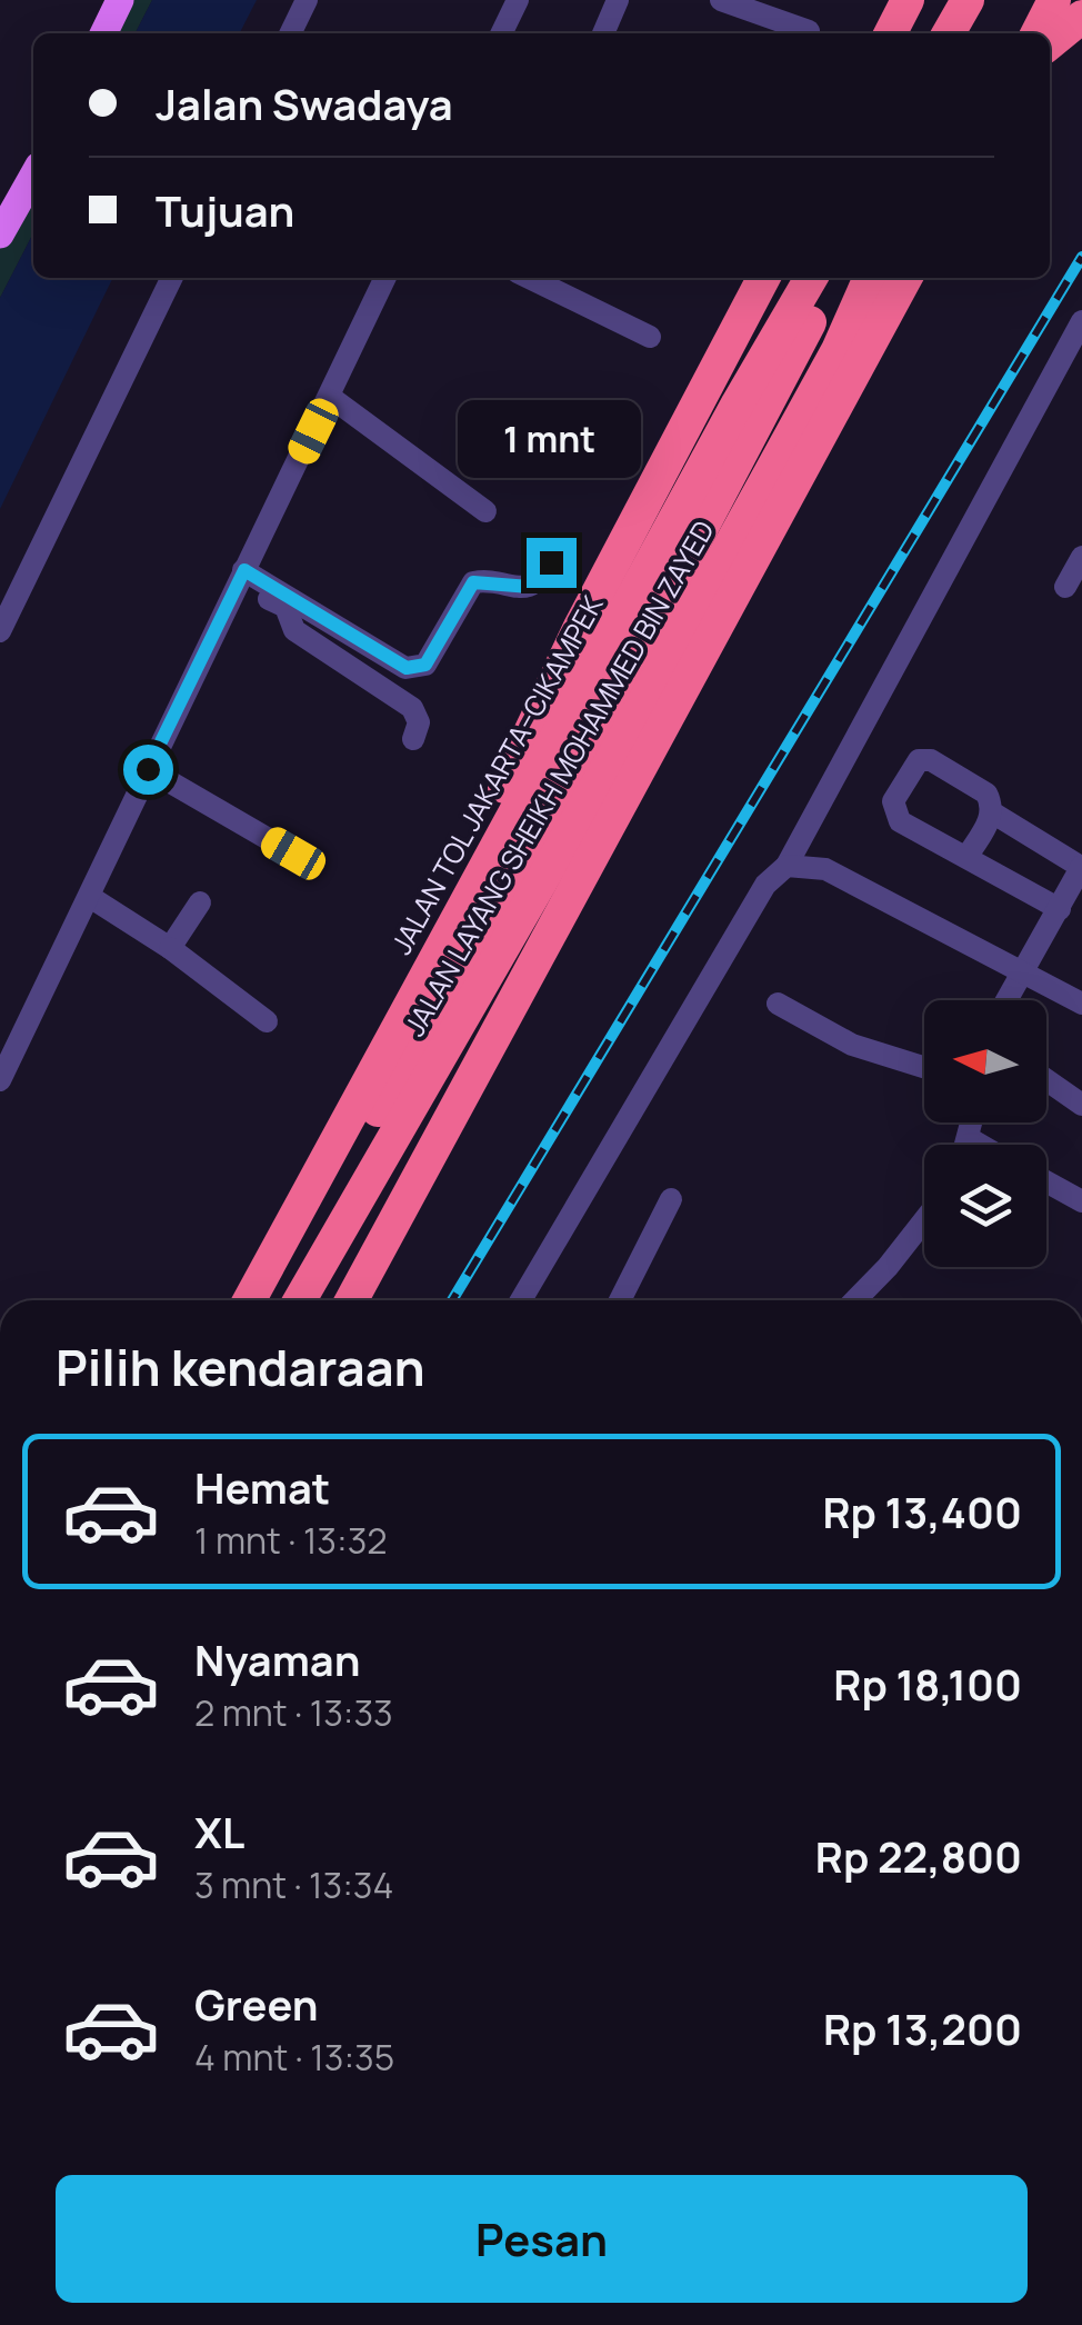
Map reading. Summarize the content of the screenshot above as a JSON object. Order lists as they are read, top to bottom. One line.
{"streets":{"highway":["JALAN TOL JAKARTA–CIKAMPEK","JALAN LAYANG SHEIKH MOHAMMED BIN ZAYED"]},"north":"left","page":{"banner":["Jalan Swadaya","Tujuan"],"bubble":"1 mnt","heading":"Pilih kendaraan","list":[{"name":"Hemat","note":"1 mnt · 13:32","value":"Rp 13,400"},{"name":"Nyaman","note":"2 mnt · 13:33","value":"Rp 18,100"},{"name":"XL","note":"3 mnt · 13:34","value":"Rp 22,800"},{"name":"Green","note":"4 mnt · 13:35","value":"Rp 13,200"}],"buttons":"Pesan"}}
